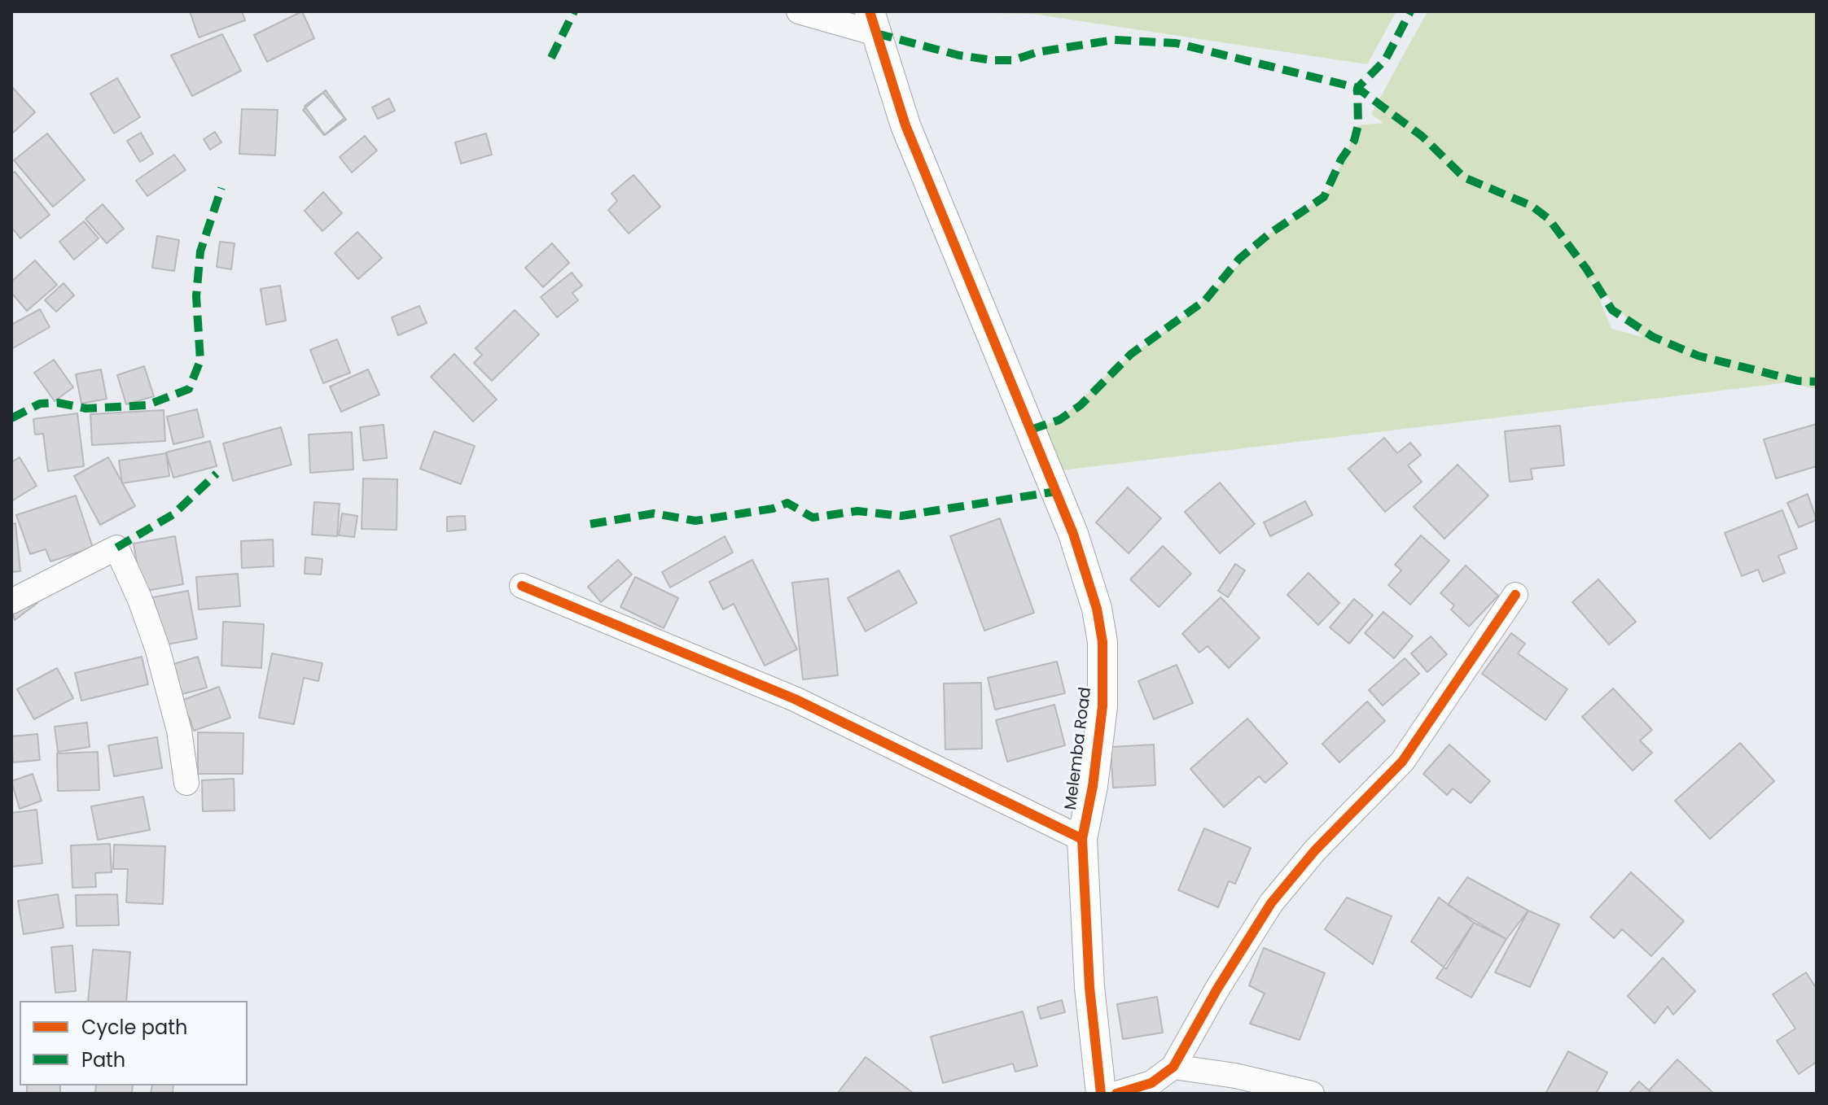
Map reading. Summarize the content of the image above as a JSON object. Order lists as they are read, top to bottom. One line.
{"streets":{"street":["Melemba Road"]},"legend":["Cycle path","Path"]}
